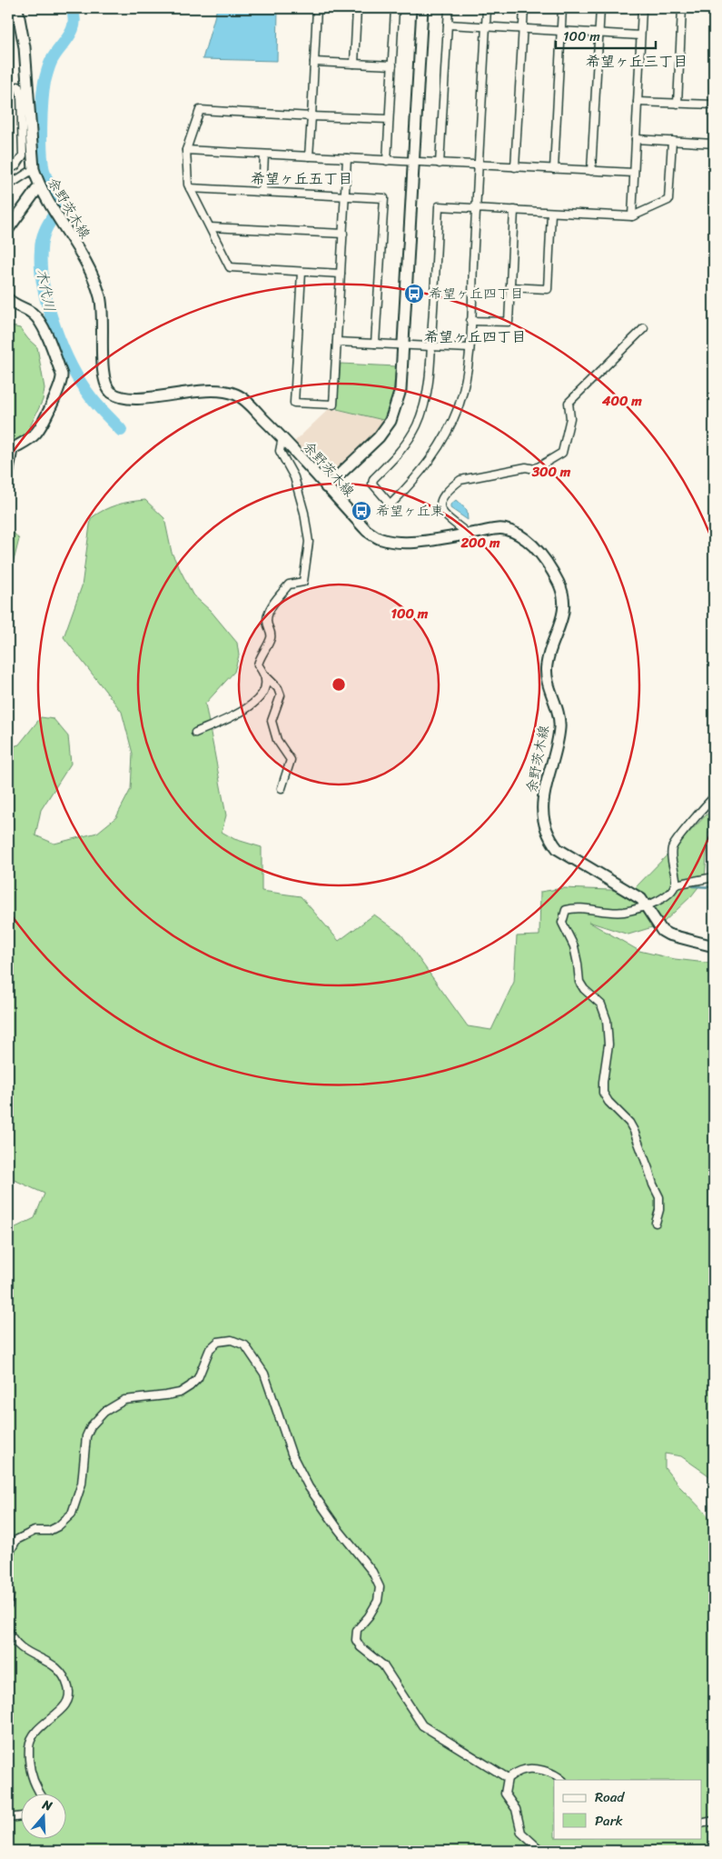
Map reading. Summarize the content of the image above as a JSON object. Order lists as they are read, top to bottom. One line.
{"streets":{"main road":["余野茨木線"]},"districts":["希望ヶ丘三丁目","希望ヶ丘五丁目","希望ヶ丘四丁目"],"water":["木代川"],"places":{"bus stop":["希望ヶ丘四丁目","希望ヶ丘東"]},"legend":["Road","Park"],"scale_bar":"100 m","north":"top","rings":["400 m","300 m","200 m","100 m"]}
